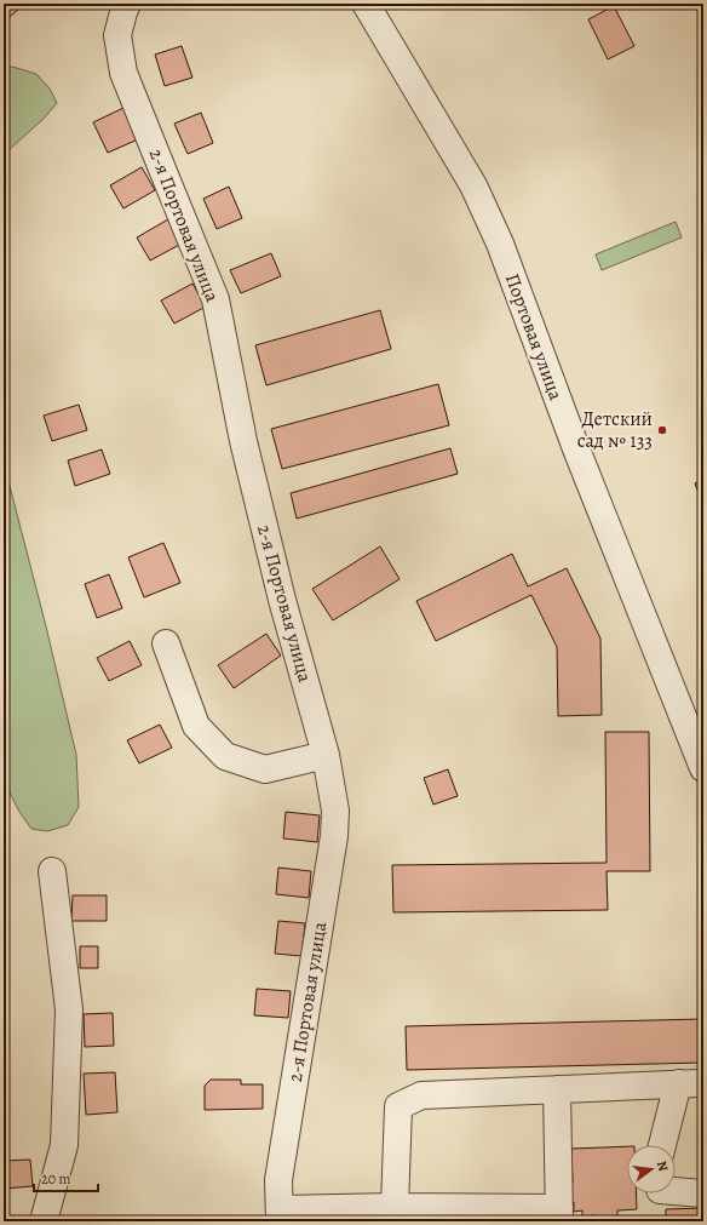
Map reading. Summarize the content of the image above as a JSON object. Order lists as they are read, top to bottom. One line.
{"streets":{"street":["2-я Портовая улица","Портовая улица"]},"places":["Детский сад № 133"],"scale_bar":"20 m","north":"right"}
